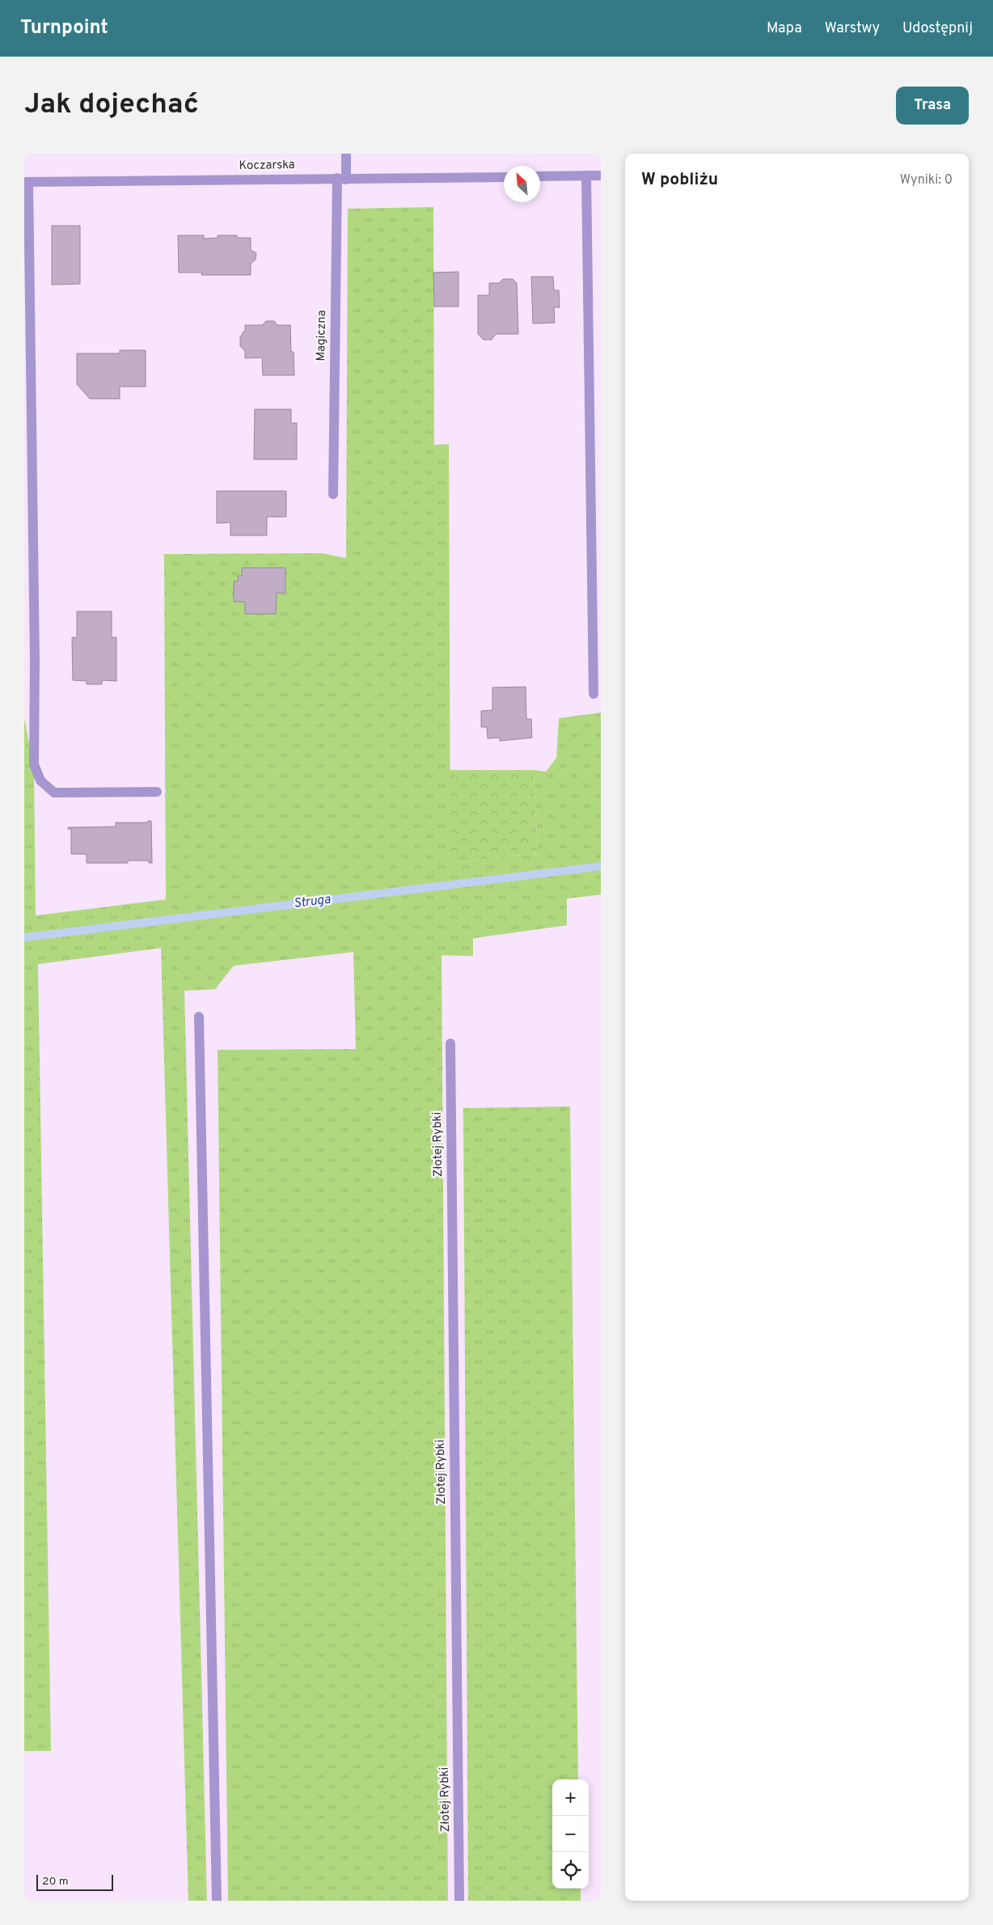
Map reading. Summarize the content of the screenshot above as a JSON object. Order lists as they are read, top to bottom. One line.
{"streets":{"street":["Koczarska","Magiczna","Złotej Rybki"]},"crossings":[["Koczarska","Magiczna"]],"water":["Struga"],"scale_bar":"20 m","north":"top left","page":{"header":"Turnpoint","nav":["Mapa","Warstwy","Udostępnij"],"buttons":"Trasa","title":"Jak dojechać","heading":["W pobliżu","Wyniki: 0"],"map_buttons":["+","−"],"scale":"20 m"}}
